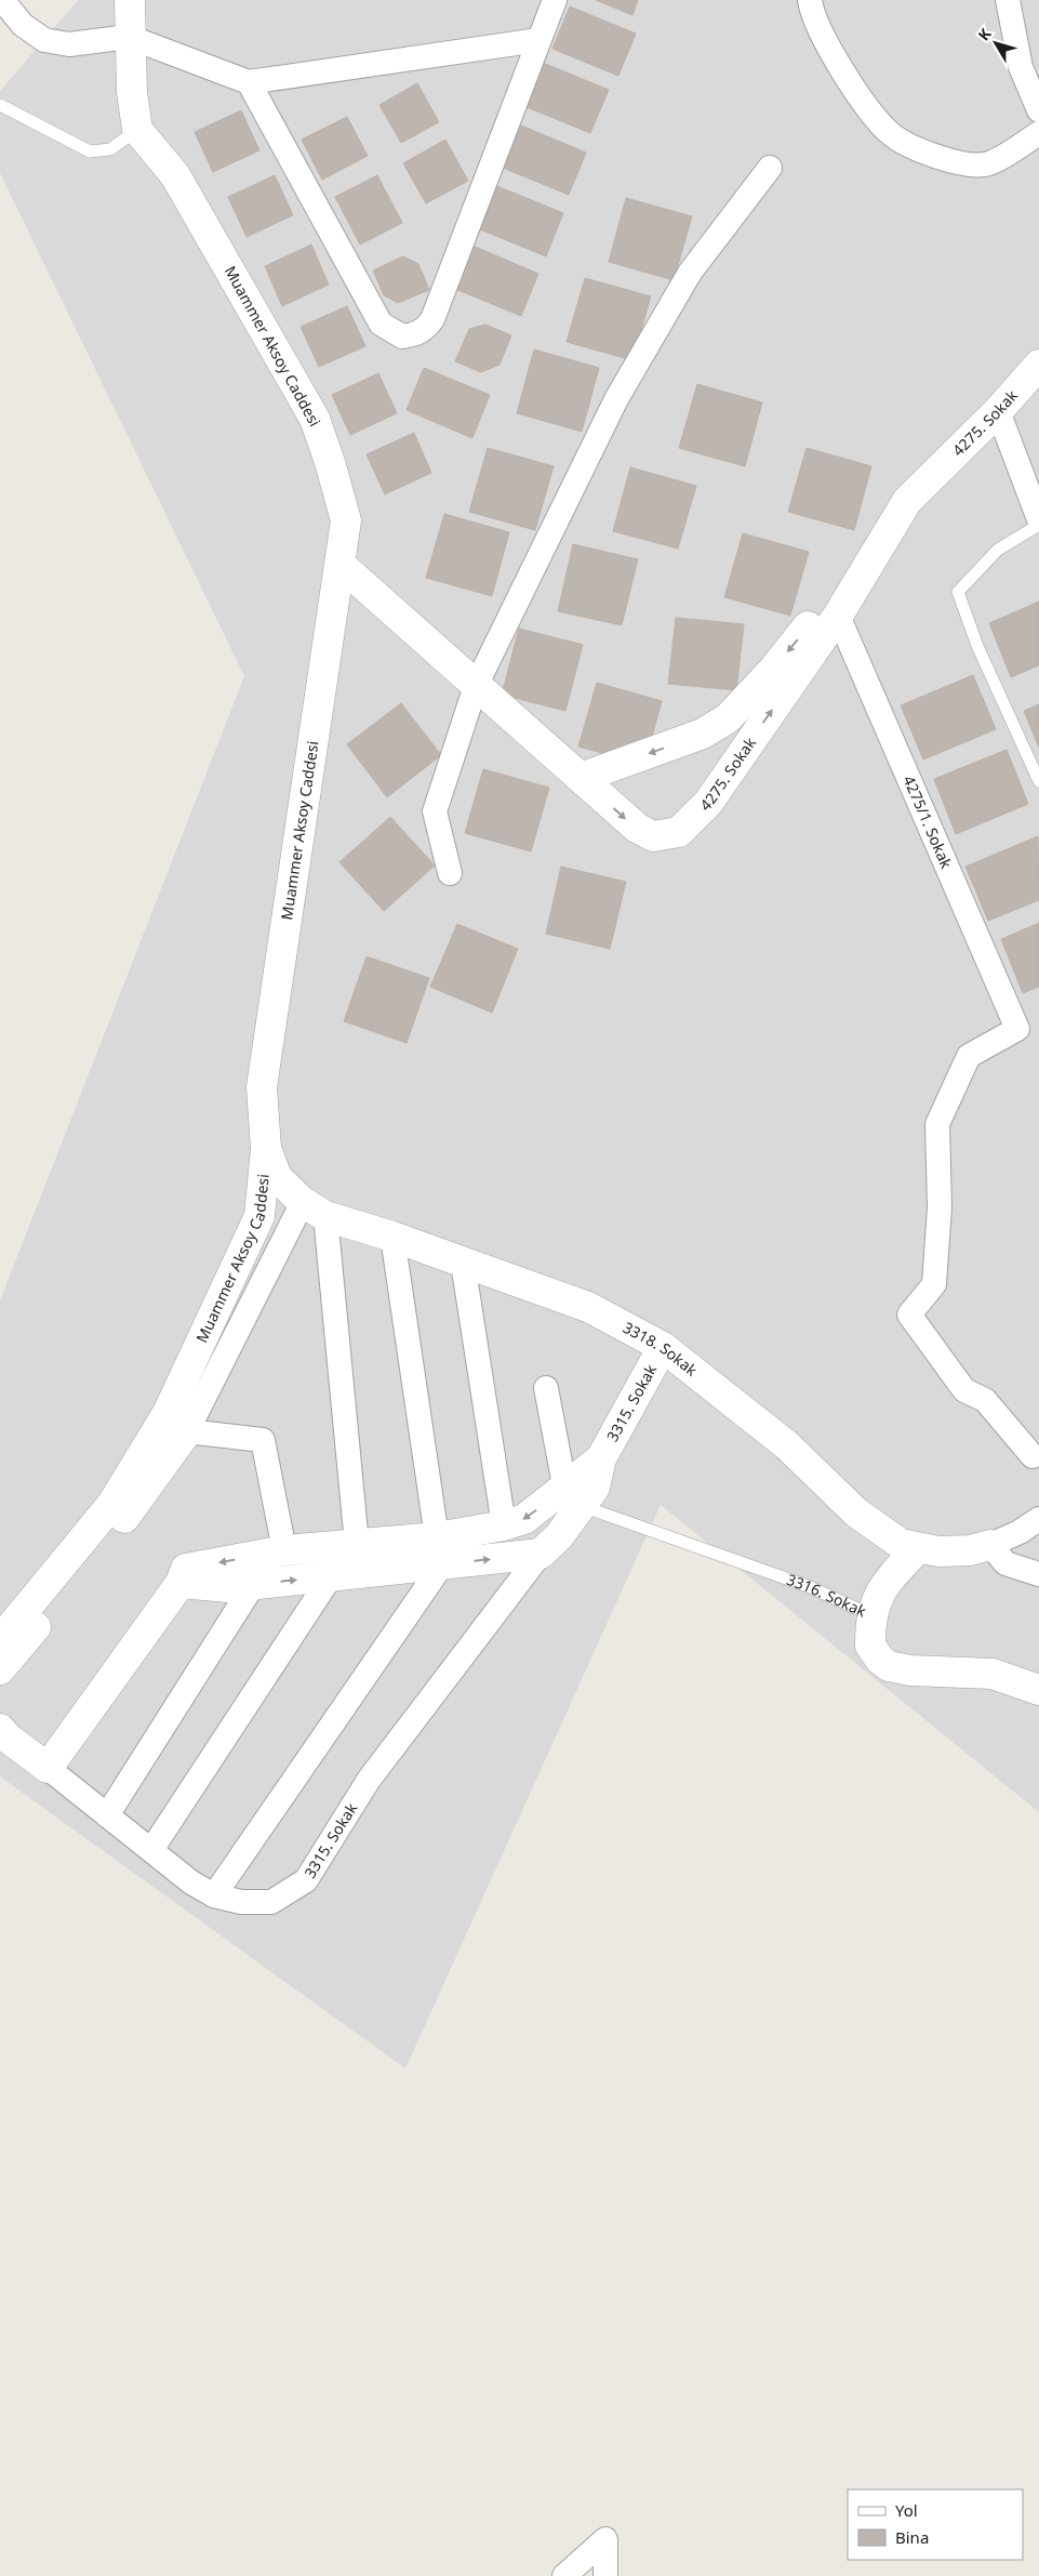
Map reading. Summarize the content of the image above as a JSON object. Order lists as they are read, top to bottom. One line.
{"streets":{"street":["Muammer Aksoy Caddesi","4275. Sokak","4275/1. Sokak","3318. Sokak","3315. Sokak","3316. Sokak"]},"crossings":[["Muammer Aksoy Caddesi","4275. Sokak"],["Muammer Aksoy Caddesi","3318. Sokak"],["4275. Sokak","4275/1. Sokak"],["3318. Sokak","3315. Sokak"],["3315. Sokak","3316. Sokak"]],"legend":["Yol","Bina"],"north":"top left"}
